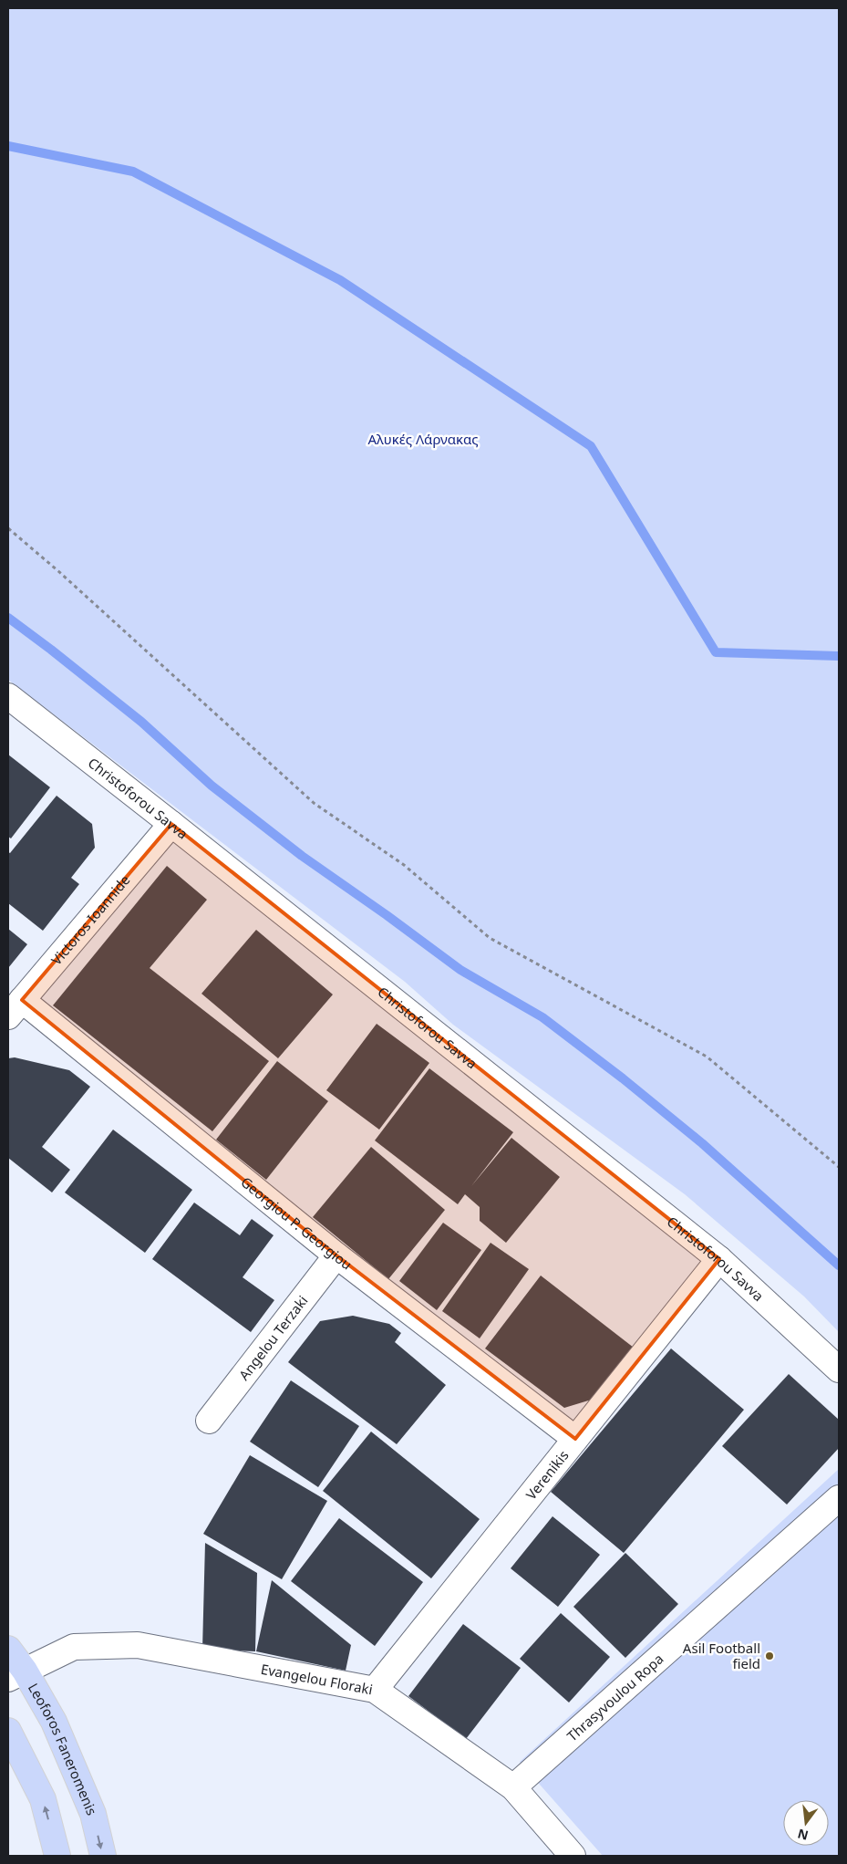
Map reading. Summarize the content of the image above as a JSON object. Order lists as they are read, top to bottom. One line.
{"streets":{"main road":["Leoforos Faneromenis"],"street":["Christoforou Savva","Victoros Ioannide","Georgiou P. Georgiou","Angelou Terzaki","Verenikis","Evangelou Floraki","Thrasyvoulou Ropa"]},"crossings":[["Christoforou Savva","Victoros Ioannide"],["Christoforou Savva","Verenikis"],["Victoros Ioannide","Georgiou P. Georgiou"],["Georgiou P. Georgiou","Angelou Terzaki"],["Georgiou P. Georgiou","Verenikis"],["Verenikis","Evangelou Floraki"],["Evangelou Floraki","Thrasyvoulou Ropa"],["Evangelou Floraki","Leoforos Faneromenis"]],"parks":["Αλυκές Λάρνακας"],"places":["Asil Football field"],"north":"bottom"}
